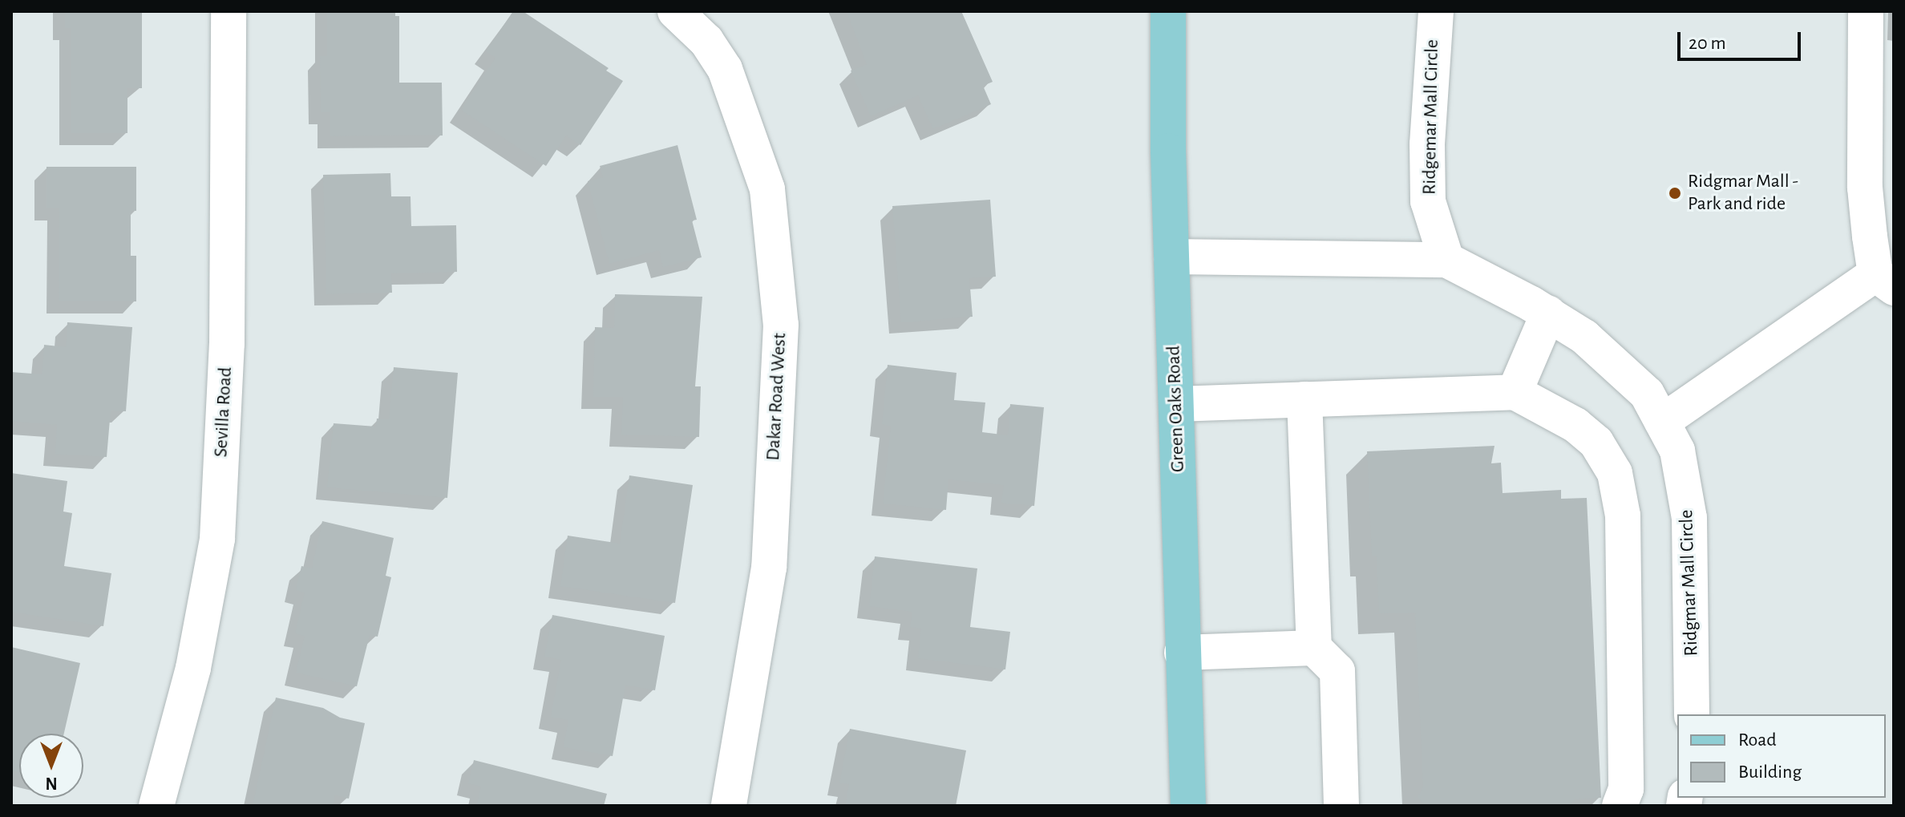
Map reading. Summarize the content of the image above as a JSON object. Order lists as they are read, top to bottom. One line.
{"streets":{"main road":["Green Oaks Road"],"street":["Ridgemar Mall Circle","Dakar Road West","Sevilla Road","Ridgmar Mall Circle"]},"crossings":[["Ridgemar Mall Circle","Ridgmar Mall Circle"]],"places":["Ridgmar Mall - Park and ride"],"legend":["Road","Building"],"scale_bar":"20 m","north":"bottom"}
